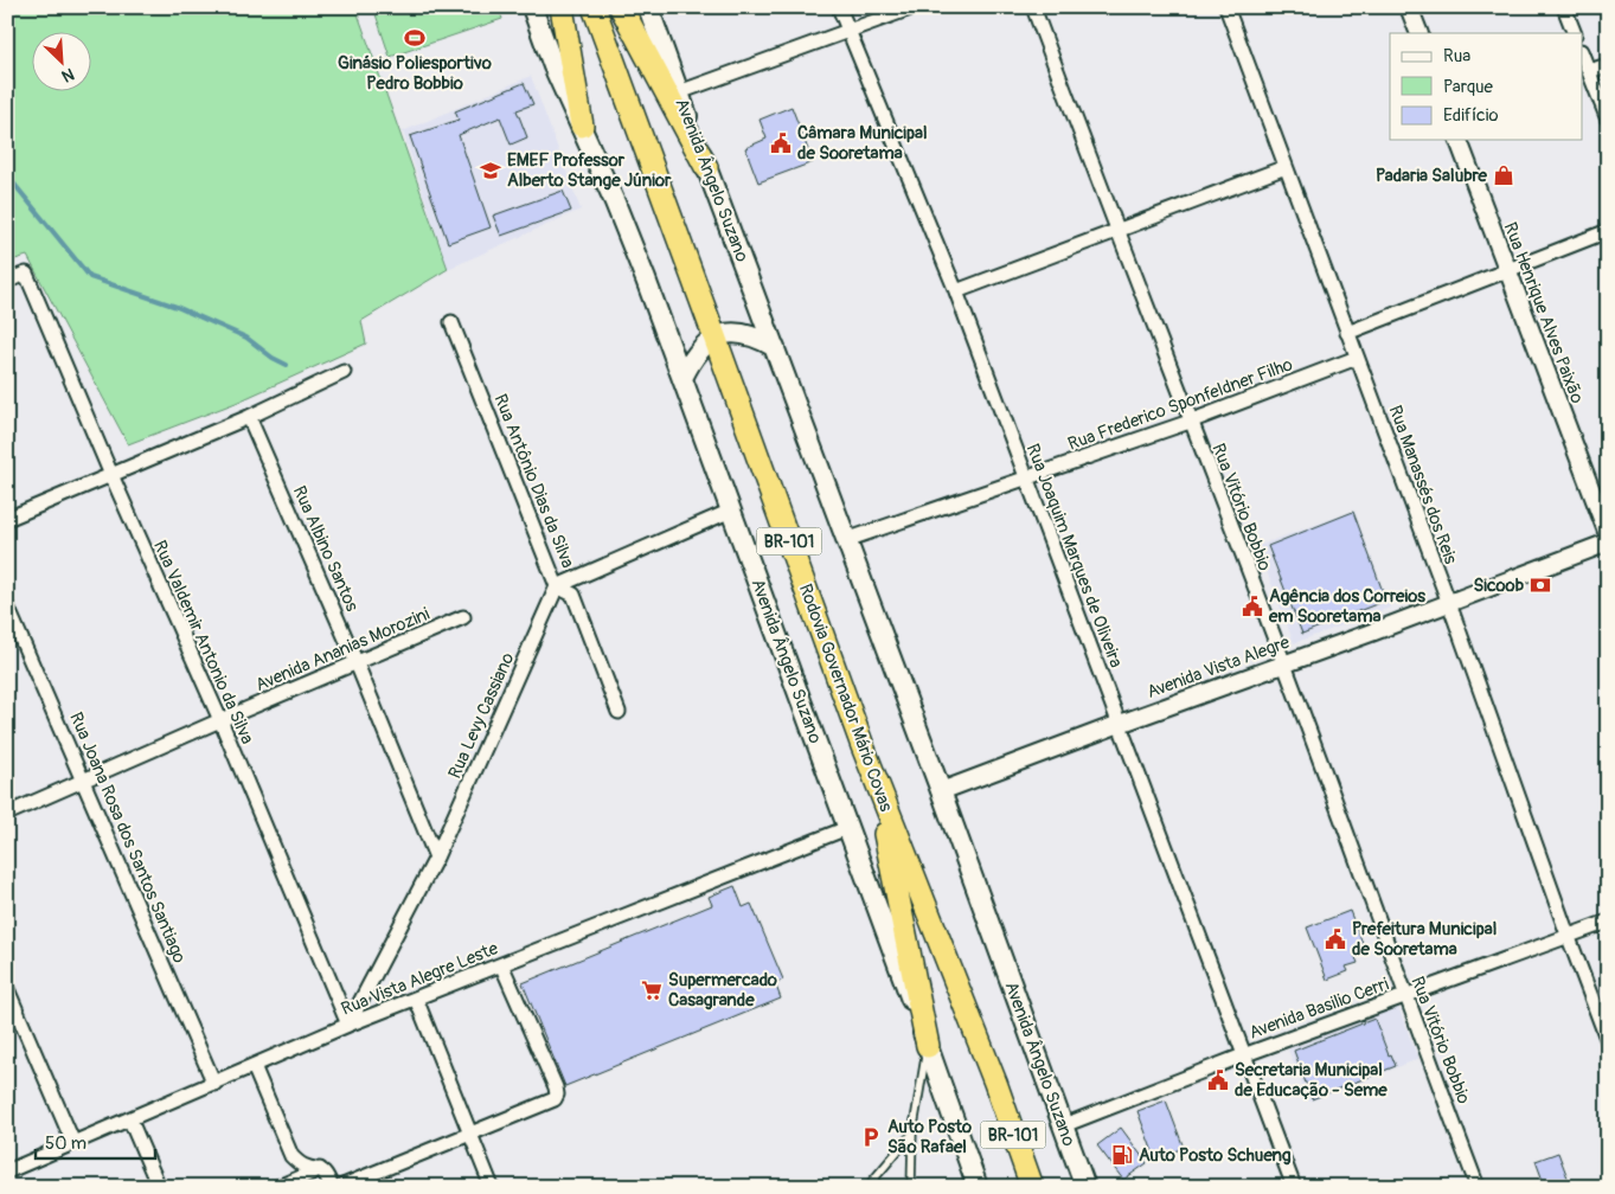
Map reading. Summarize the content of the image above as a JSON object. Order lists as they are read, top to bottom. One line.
{"streets":{"highway":["BR-101","Rodovia Governador Mário Covas"],"main road":["Avenida Ângelo Suzano"],"street":["Rua Henrique Alves Paixão","Rua Frederico Sponfeldner Filho","Rua Antônio Dias da Silva","Rua Manassés dos Reis","Rua Vitório Bobbio","Rua Albino Santos","Rua Joaquim Marques de Oliveira","Rua Valdemir Antonio da Silva","Avenida Ananias Morozini","Avenida Vista Alegre","Rua Levy Cassiano","Rua Joana Rosa dos Santos Santiago","Rua Vista Alegre Leste","Avenida Basilio Cerri"]},"crossings":[["Avenida Ângelo Suzano","Rua Frederico Sponfeldner Filho"],["Avenida Ângelo Suzano","Avenida Vista Alegre"],["Avenida Ângelo Suzano","Rua Vista Alegre Leste"],["Avenida Ângelo Suzano","Avenida Basilio Cerri"],["Rua Frederico Sponfeldner Filho","Rua Manassés dos Reis"],["Rua Frederico Sponfeldner Filho","Rua Vitório Bobbio"],["Rua Frederico Sponfeldner Filho","Rua Joaquim Marques de Oliveira"],["Rua Antônio Dias da Silva","Rua Levy Cassiano"],["Rua Manassés dos Reis","Avenida Vista Alegre"],["Rua Manassés dos Reis","Avenida Basilio Cerri"],["Rua Vitório Bobbio","Avenida Vista Alegre"],["Rua Vitório Bobbio","Avenida Basilio Cerri"],["Rua Albino Santos","Avenida Ananias Morozini"],["Rua Albino Santos","Rua Levy Cassiano"],["Rua Joaquim Marques de Oliveira","Avenida Vista Alegre"],["Rua Joaquim Marques de Oliveira","Avenida Basilio Cerri"],["Rua Valdemir Antonio da Silva","Avenida Ananias Morozini"],["Rua Valdemir Antonio da Silva","Rua Levy Cassiano"],["Rua Valdemir Antonio da Silva","Rua Vista Alegre Leste"],["Avenida Ananias Morozini","Rua Joana Rosa dos Santos Santiago"],["Rua Levy Cassiano","Rua Vista Alegre Leste"],["Rua Joana Rosa dos Santos Santiago","Rua Vista Alegre Leste"]],"places":{"sports":["Ginásio Poliesportivo Pedro Bobbio"],"public building":["Câmara Municipal de Sooretama","Agência dos Correios em Sooretama","Prefeitura Municipal de Sooretama","Secretaria Municipal de Educação - Seme"],"school or university":["EMEF Professor Alberto Stange Júnior"],"shop":["Padaria Salubre"],"bank":["Sicoob"],"supermarket":["Supermercado Casagrande"],"parking":["Auto Posto São Rafael"],"fuel station":["Auto Posto Schueng"]},"legend":["Rua","Parque","Edifício"],"scale_bar":"50 m","north":"bottom right"}
